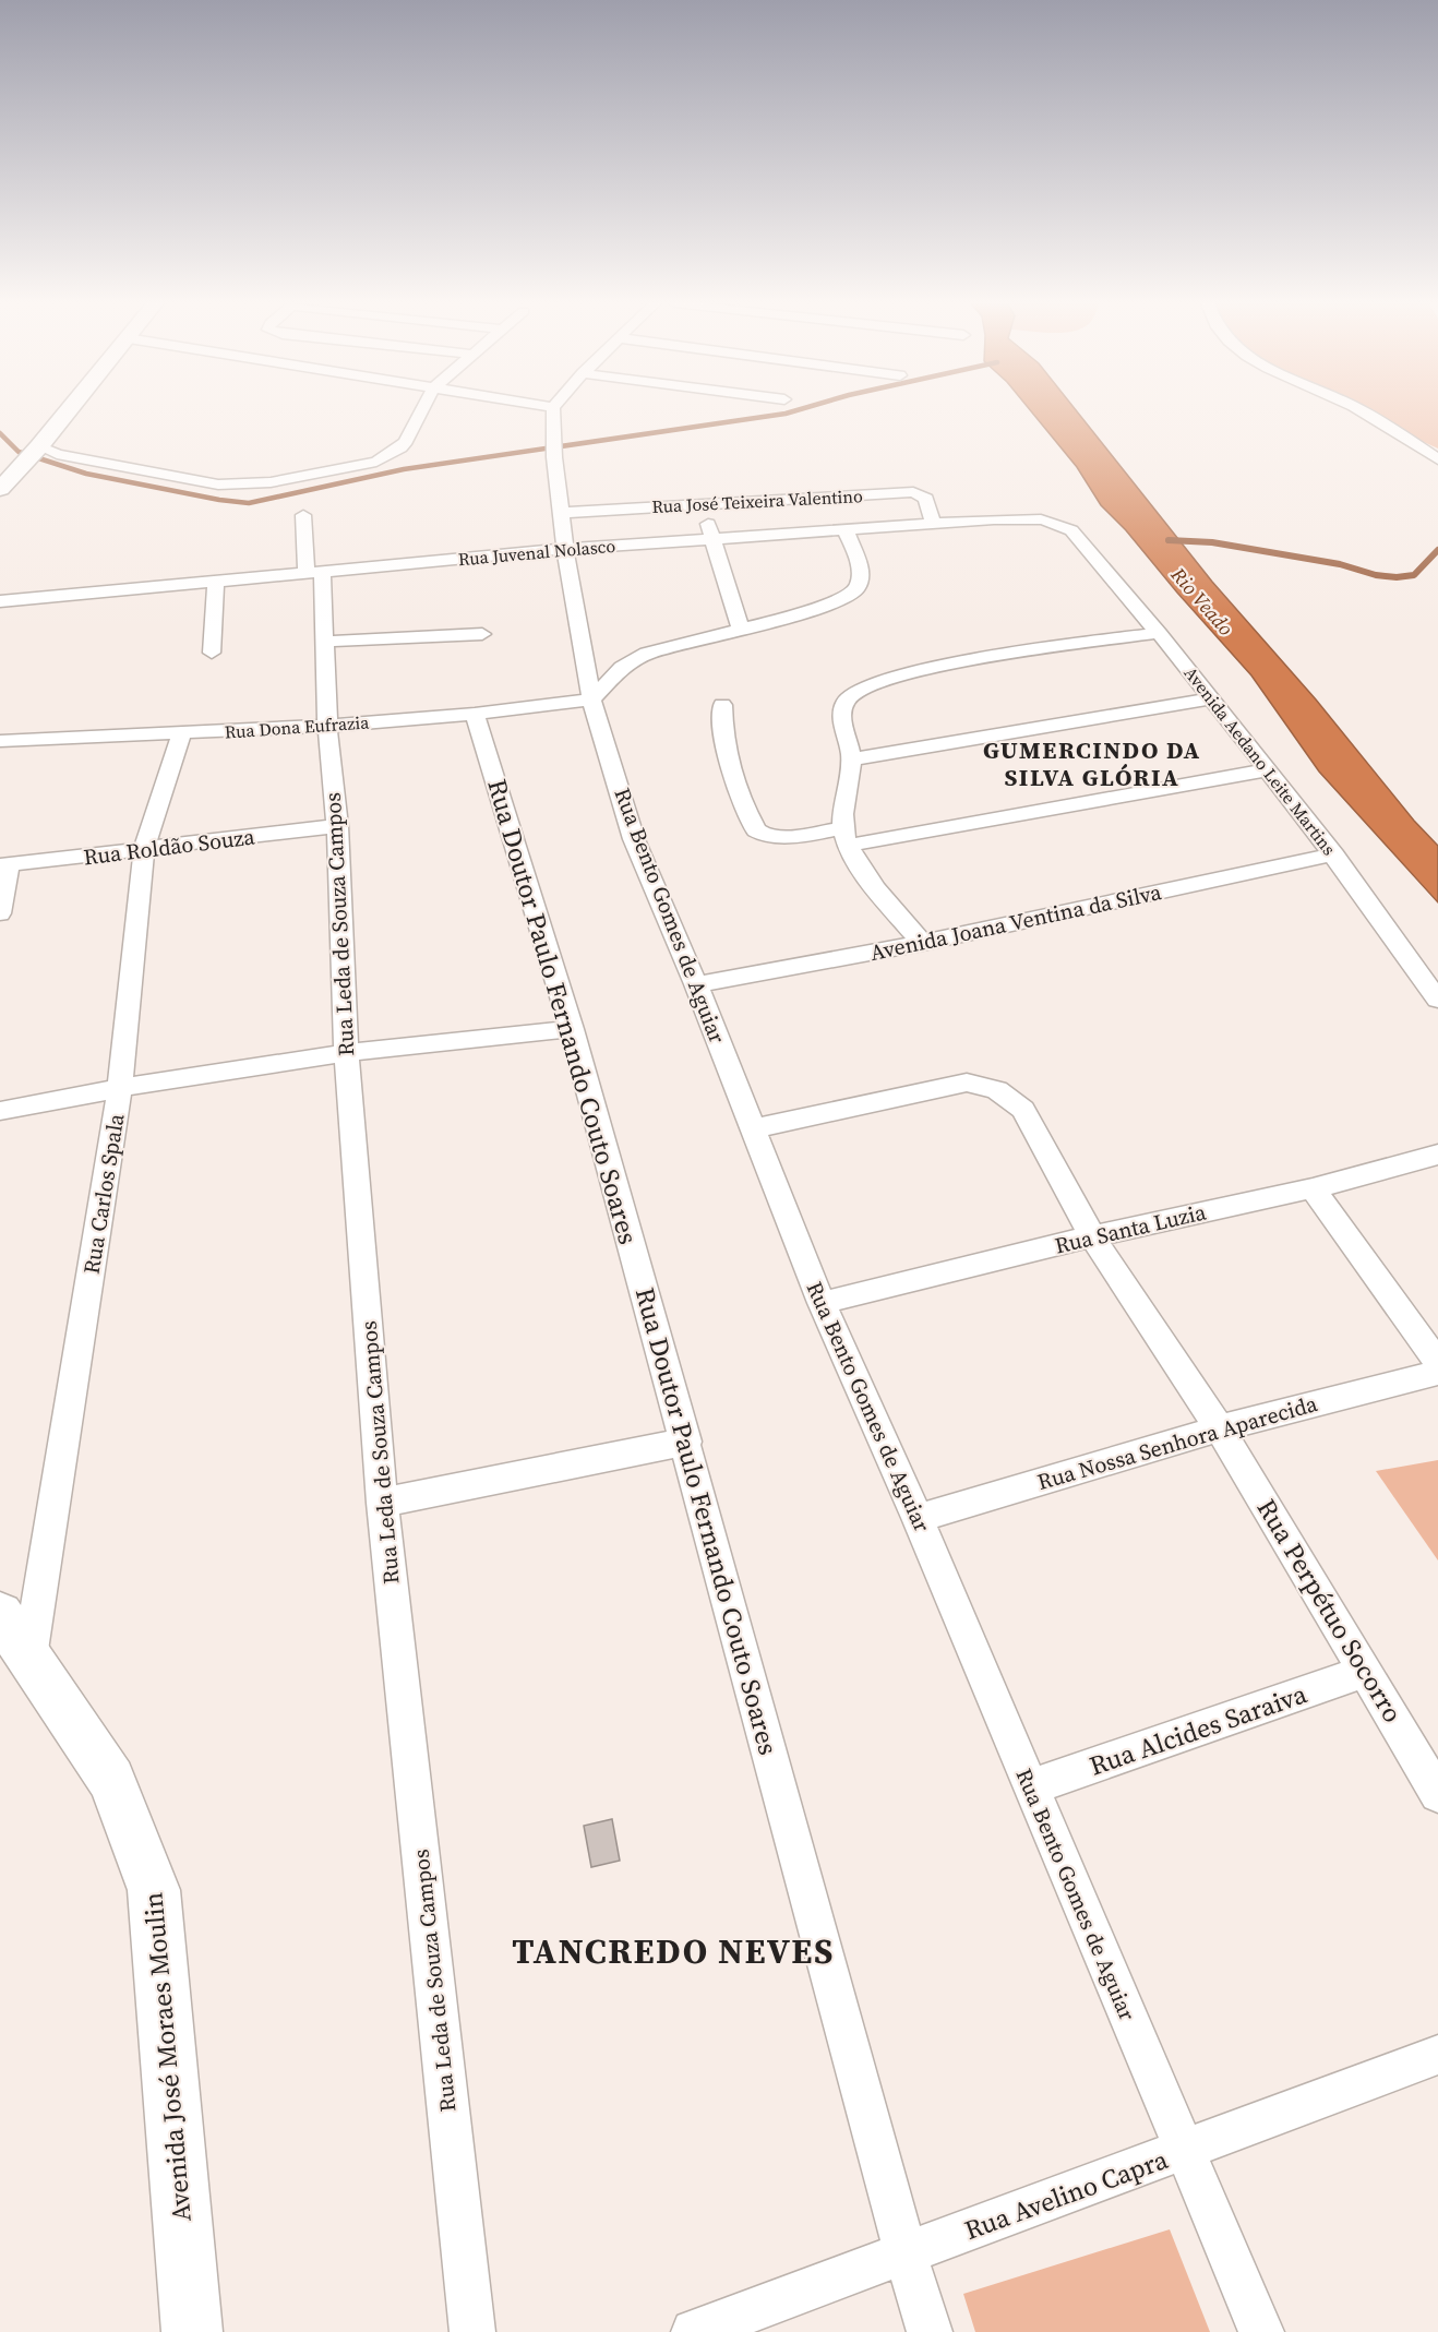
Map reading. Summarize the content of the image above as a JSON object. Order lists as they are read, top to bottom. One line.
{"streets":{"main road":["Avenida José Moraes Moulin"],"street":["Rua José Teixeira Valentino","Rua Juvenal Nolasco","Rua Dona Eufrazia","Avenida Aedano Leite Martins","Rua Roldão Souza","Rua Bento Gomes de Aguiar","Avenida Joana Ventina da Silva","Rua Leda de Souza Campos","Rua Doutor Paulo Fernando Couto Soares","Rua Carlos Spala","Rua Santa Luzia","Rua Nossa Senhora Aparecida","Rua Perpétuo Socorro","Rua Alcides Saraiva","Rua Avelino Capra"]},"crossings":[["Rua José Teixeira Valentino","Rua Juvenal Nolasco"],["Rua José Teixeira Valentino","Rua Bento Gomes de Aguiar"],["Rua Juvenal Nolasco","Avenida Aedano Leite Martins"],["Rua Juvenal Nolasco","Rua Bento Gomes de Aguiar"],["Rua Juvenal Nolasco","Rua Leda de Souza Campos"],["Rua Dona Eufrazia","Rua Bento Gomes de Aguiar"],["Rua Dona Eufrazia","Rua Leda de Souza Campos"],["Rua Dona Eufrazia","Rua Doutor Paulo Fernando Couto Soares"],["Rua Dona Eufrazia","Rua Carlos Spala"],["Avenida Aedano Leite Martins","Avenida Joana Ventina da Silva"],["Rua Roldão Souza","Rua Leda de Souza Campos"],["Rua Roldão Souza","Rua Carlos Spala"],["Rua Bento Gomes de Aguiar","Avenida Joana Ventina da Silva"],["Rua Bento Gomes de Aguiar","Rua Santa Luzia"],["Rua Bento Gomes de Aguiar","Rua Nossa Senhora Aparecida"],["Rua Bento Gomes de Aguiar","Rua Perpétuo Socorro"],["Rua Bento Gomes de Aguiar","Rua Alcides Saraiva"],["Rua Bento Gomes de Aguiar","Rua Avelino Capra"],["Rua Doutor Paulo Fernando Couto Soares","Rua Avelino Capra"],["Rua Carlos Spala","Avenida José Moraes Moulin"],["Rua Santa Luzia","Rua Perpétuo Socorro"],["Rua Nossa Senhora Aparecida","Rua Perpétuo Socorro"],["Rua Perpétuo Socorro","Rua Alcides Saraiva"]],"districts":["GUMERCINDO DA SILVA GLÓRIA","TANCREDO NEVES"],"water":["Rio Veado"]}
